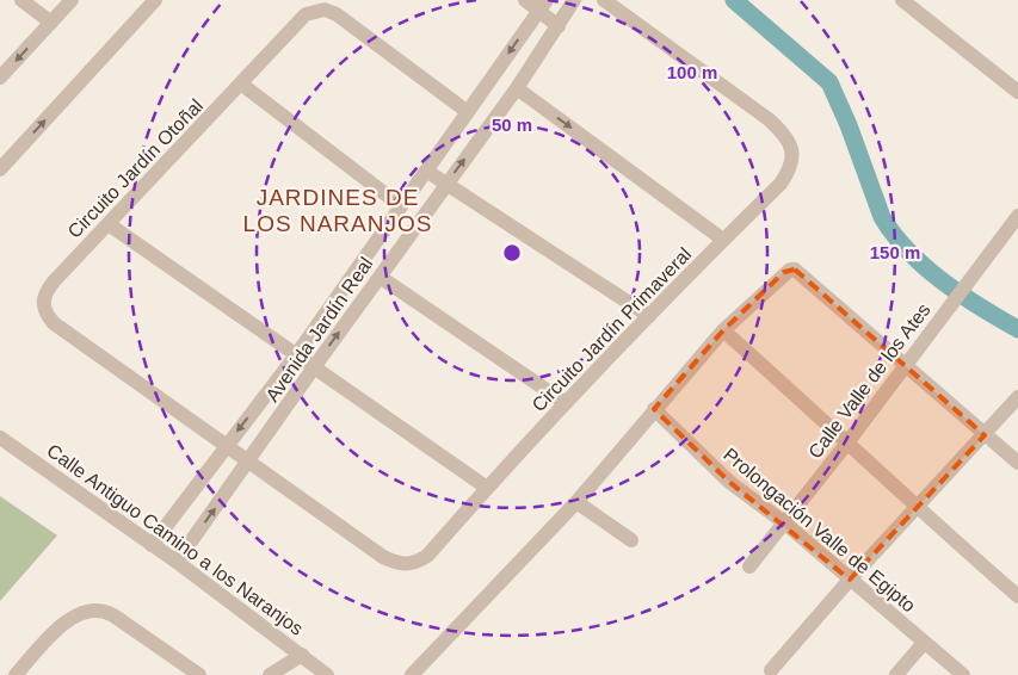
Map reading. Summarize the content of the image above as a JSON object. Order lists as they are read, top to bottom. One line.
{"streets":{"street":["Circuito Jardín Otoñal","Avenida Jardín Real","Circuito Jardín Primaveral","Calle Valle de los Ates","Prolongación Valle de Egipto","Calle Antiguo Camino a los Naranjos"]},"crossings":[["Circuito Jardín Otoñal","Avenida Jardín Real"],["Circuito Jardín Otoñal","Circuito Jardín Primaveral"],["Avenida Jardín Real","Circuito Jardín Primaveral"],["Avenida Jardín Real","Calle Antiguo Camino a los Naranjos"],["Calle Valle de los Ates","Prolongación Valle de Egipto"]],"districts":["JARDINES DE LOS NARANJOS"],"rings":["100 m","50 m","150 m"]}
